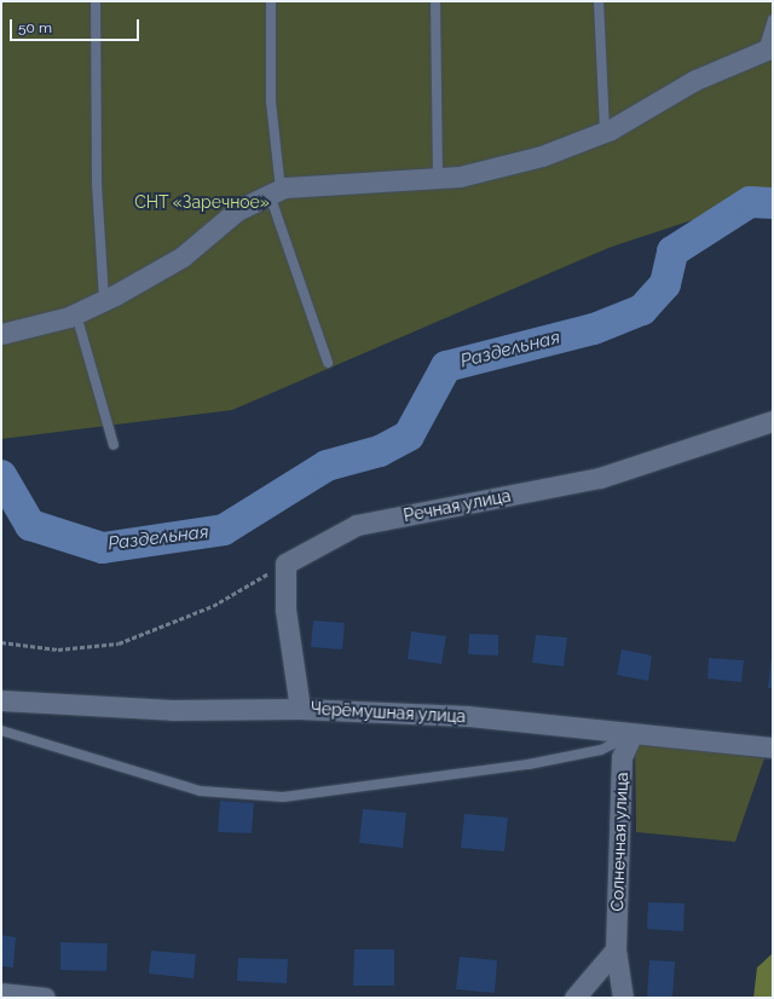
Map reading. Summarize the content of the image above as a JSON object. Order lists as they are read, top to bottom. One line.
{"streets":{"street":["Речная улица","Черёмушная улица","Солнечная улица"]},"crossings":[["Черёмушная улица","Солнечная улица"]],"water":["Раздельная"],"parks":["СНТ «Заречное»"],"scale_bar":"50 m"}
